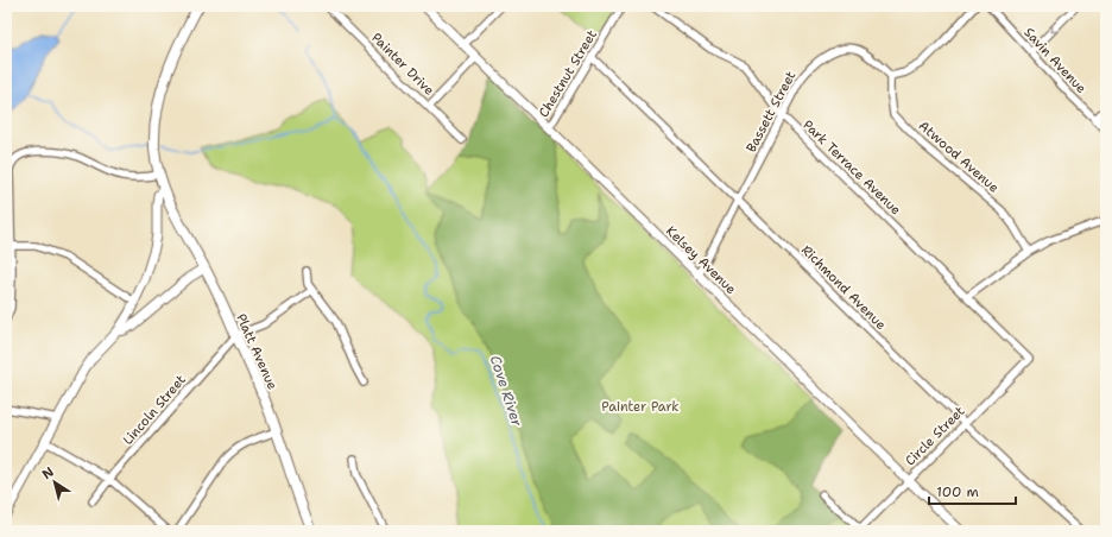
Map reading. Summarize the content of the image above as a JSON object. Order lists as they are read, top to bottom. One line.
{"streets":{"main road":["Platt Avenue"],"street":["Savin Avenue","Painter Drive","Chestnut Street","Bassett Street","Atwood Avenue","Park Terrace Avenue","Kelsey Avenue","Richmond Avenue","Lincoln Street","Circle Street"]},"crossings":[["Chestnut Street","Kelsey Avenue"],["Chestnut Street","Richmond Avenue"],["Bassett Street","Atwood Avenue"],["Bassett Street","Park Terrace Avenue"],["Bassett Street","Kelsey Avenue"],["Bassett Street","Richmond Avenue"],["Park Terrace Avenue","Circle Street"],["Kelsey Avenue","Circle Street"],["Richmond Avenue","Circle Street"],["Platt Avenue","Lincoln Street"]],"water":["Cove River"],"parks":["Painter Park"],"scale_bar":"100 m","north":"top left"}
